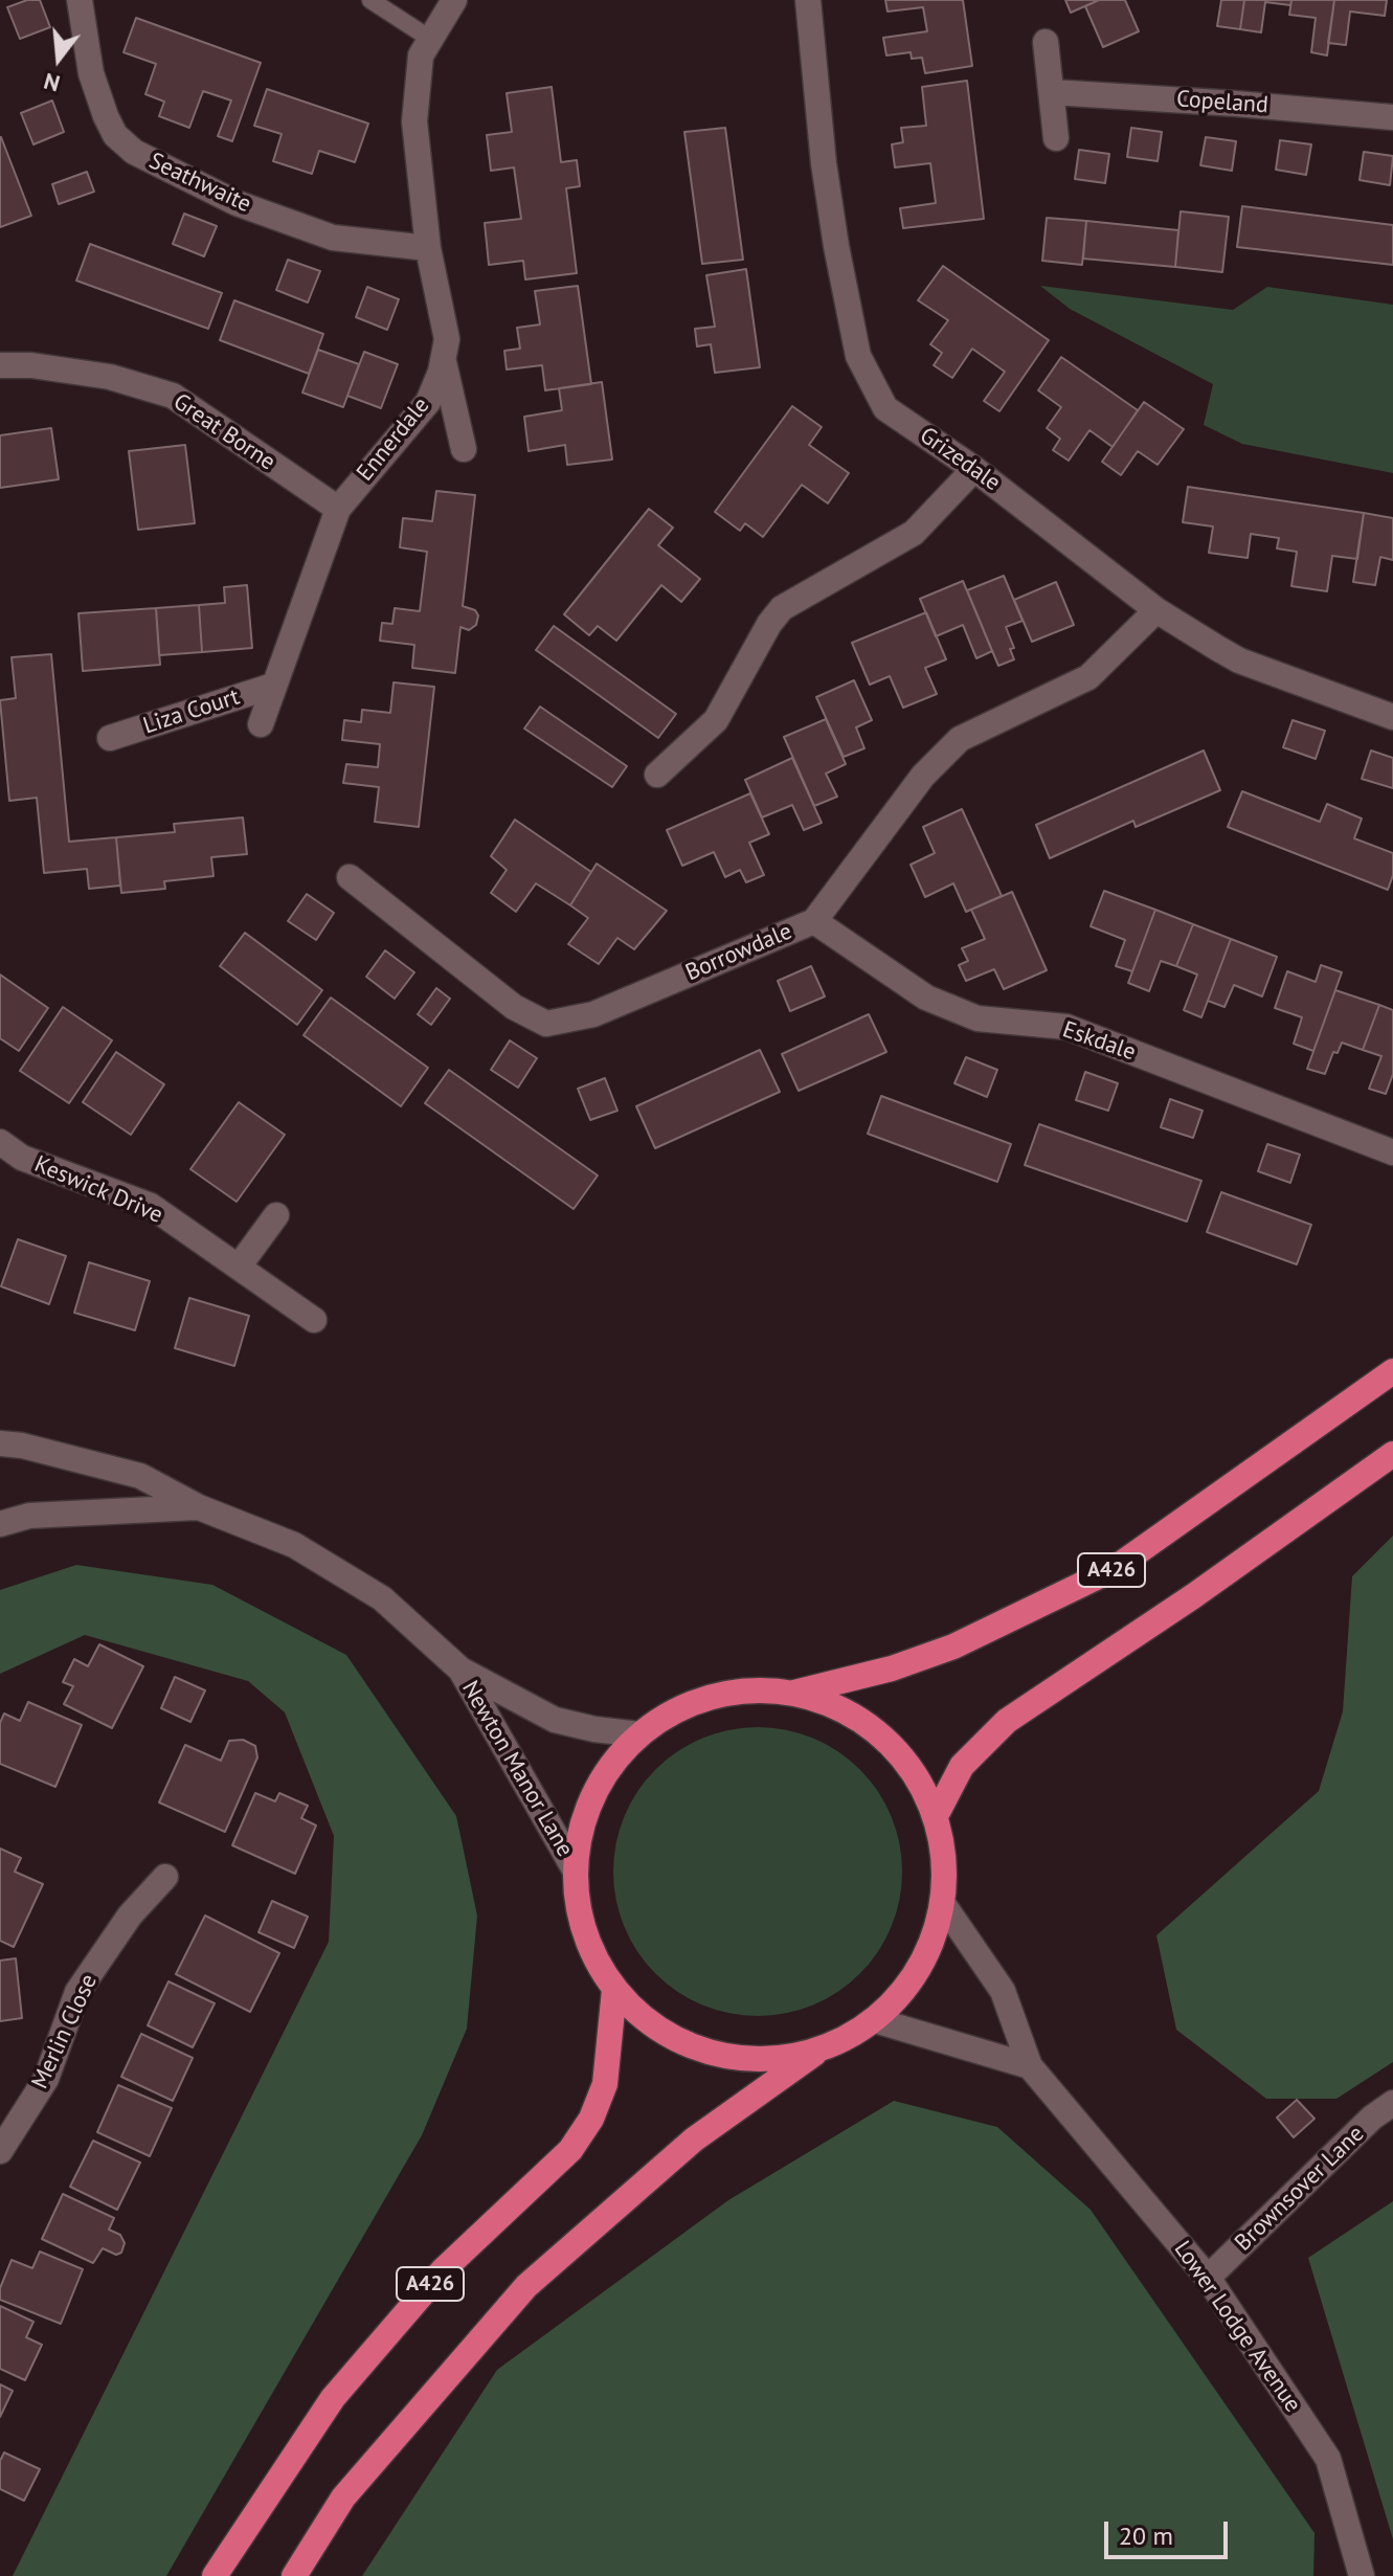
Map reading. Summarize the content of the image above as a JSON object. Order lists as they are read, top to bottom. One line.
{"streets":{"highway":["A426"],"street":["Copeland","Seathwaite","Great Borne","Ennerdale","Grizedale","Liza Court","Borrowdale","Eskdale","Keswick Drive","Newton Manor Lane","Merlin Close","Brownsover Lane","Lower Lodge Avenue"]},"crossings":[["Seathwaite","Ennerdale"],["Great Borne","Ennerdale"],["Ennerdale","Liza Court"],["Grizedale","Borrowdale"],["Borrowdale","Eskdale"],["Brownsover Lane","Lower Lodge Avenue"]],"scale_bar":"20 m","north":"bottom"}
